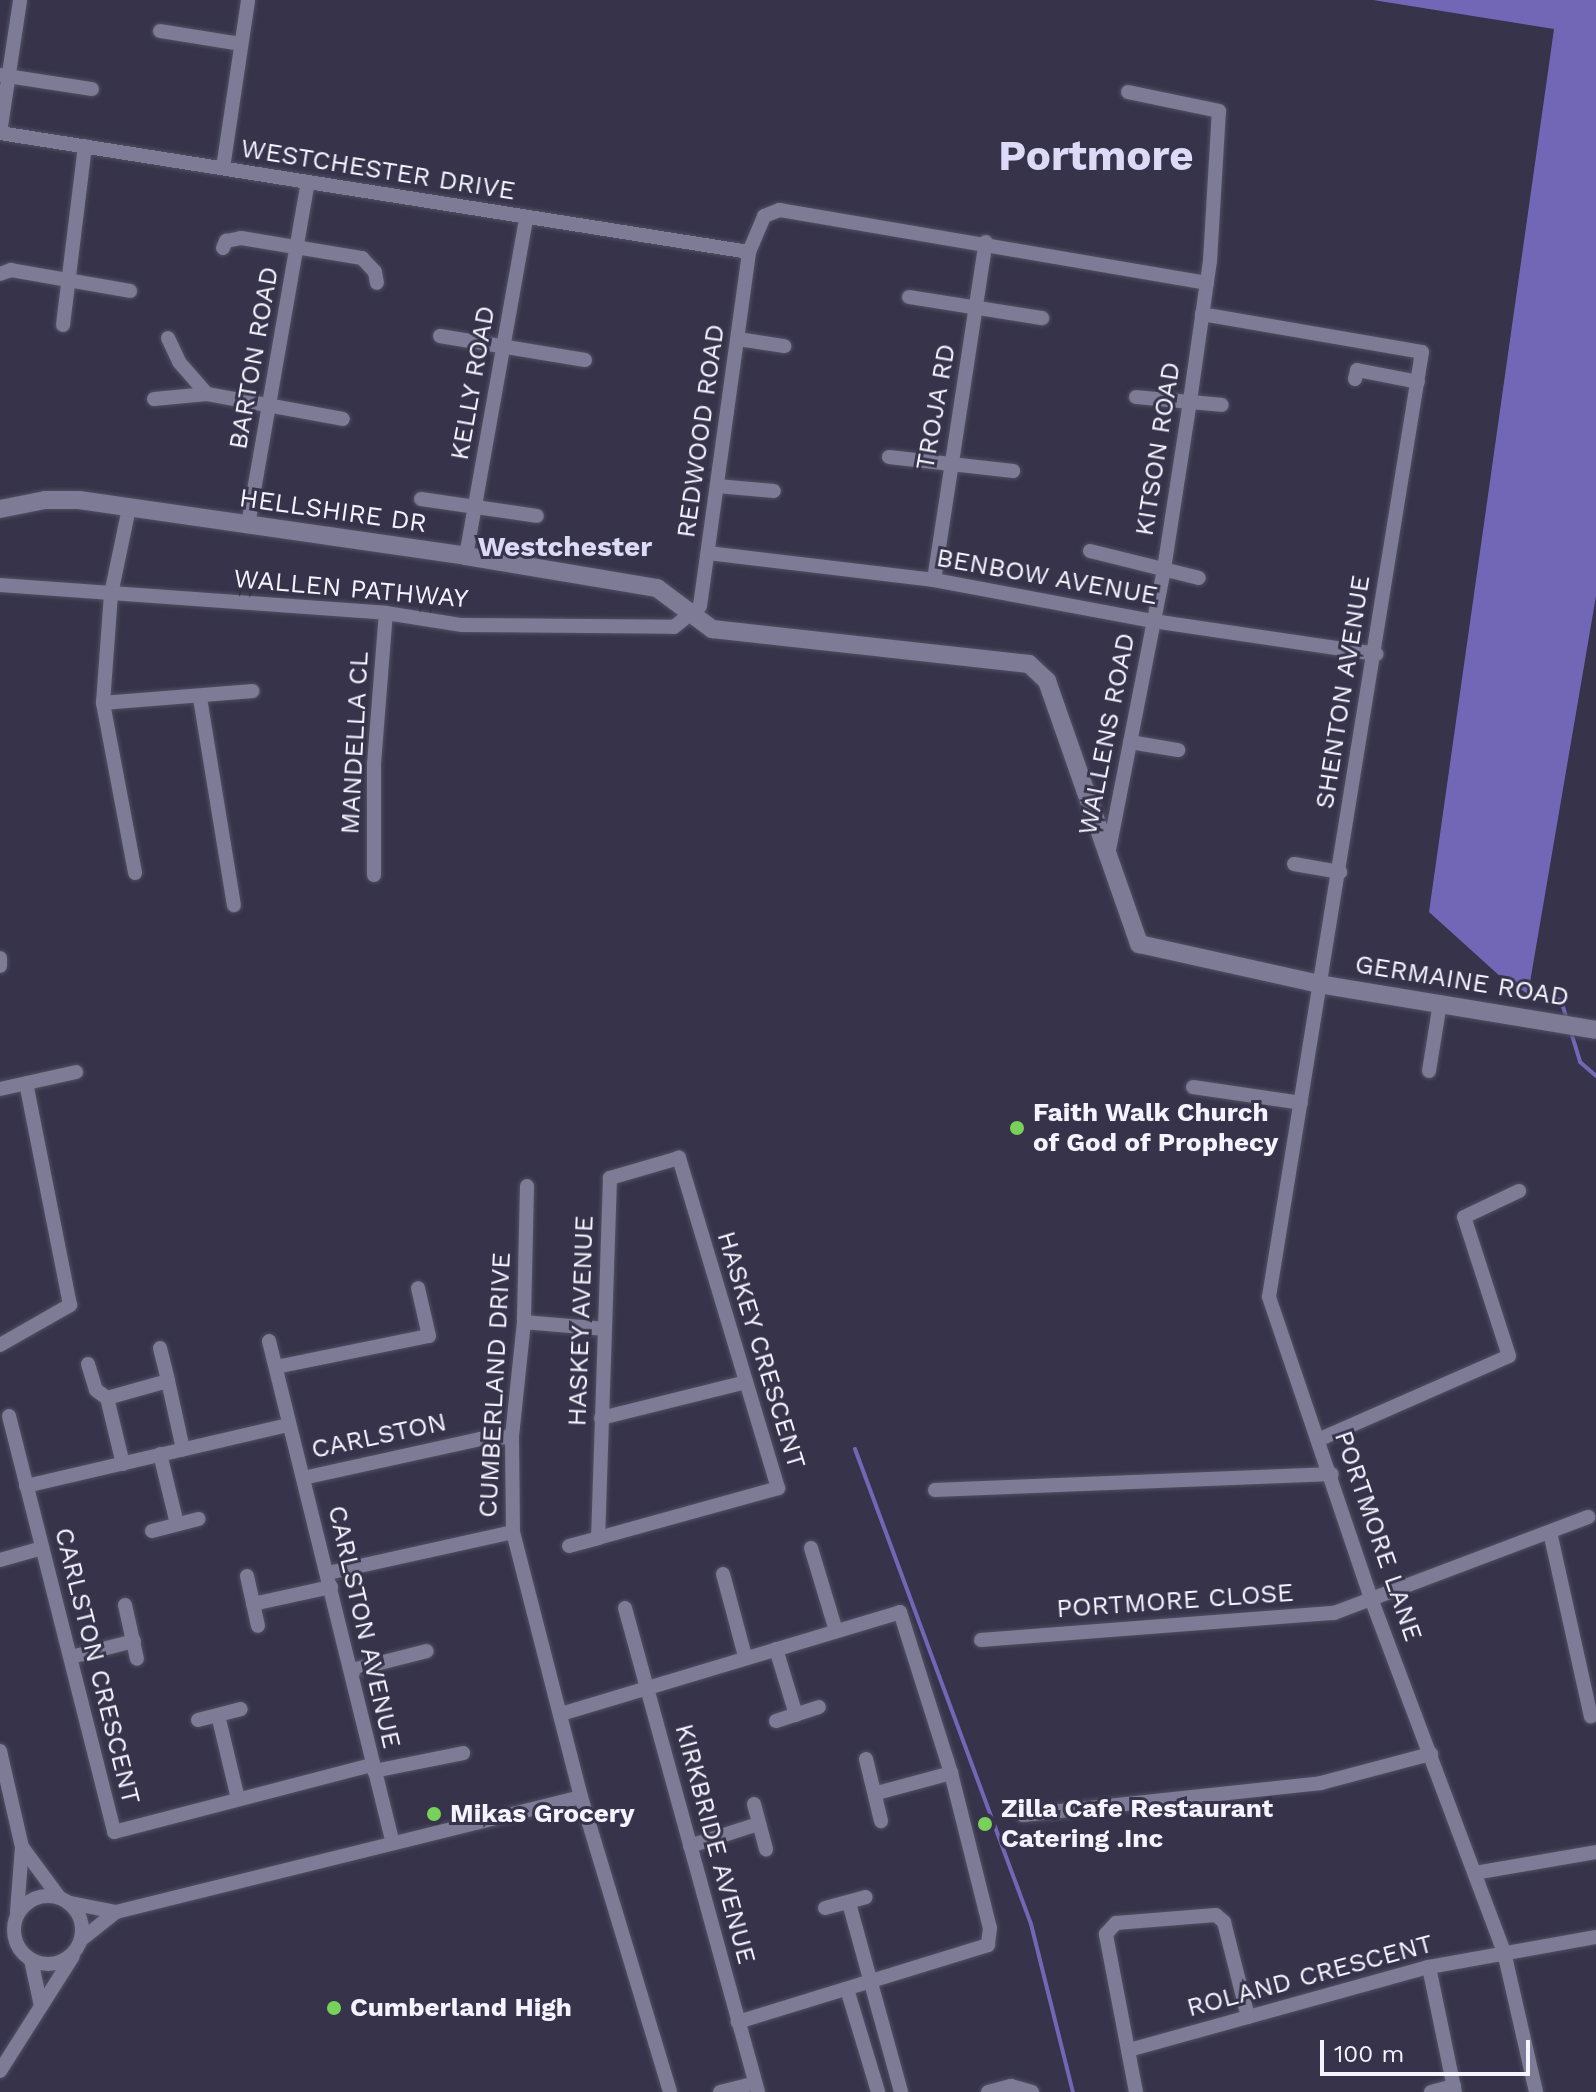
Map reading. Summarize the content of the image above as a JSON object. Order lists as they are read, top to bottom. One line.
{"streets":{"street":["WESTCHESTER DRIVE","BARTON ROAD","KELLY ROAD","TROJA RD","REDWOOD ROAD","KITSON ROAD","HELLSHIRE DR","BENBOW AVENUE","WALLEN PATHWAY","SHENTON AVENUE","WALLENS ROAD","MANDELLA CL","GERMAINE ROAD","HASKEY AVENUE","HASKEY CRESCENT","CUMBERLAND DRIVE","CARLSTON","PORTMORE LANE","PORTMORE CLOSE","CARLSTON AVENUE","CARLSTON CRESCENT","KIRKBRIDE AVENUE","ROLAND CRESCENT"]},"crossings":[["WESTCHESTER DRIVE","BARTON ROAD"],["WESTCHESTER DRIVE","KELLY ROAD"],["WESTCHESTER DRIVE","REDWOOD ROAD"],["BARTON ROAD","HELLSHIRE DR"],["KELLY ROAD","HELLSHIRE DR"],["TROJA RD","REDWOOD ROAD"],["TROJA RD","BENBOW AVENUE"],["REDWOOD ROAD","KITSON ROAD"],["REDWOOD ROAD","HELLSHIRE DR"],["REDWOOD ROAD","BENBOW AVENUE"],["REDWOOD ROAD","WALLEN PATHWAY"],["KITSON ROAD","BENBOW AVENUE"],["KITSON ROAD","SHENTON AVENUE"],["KITSON ROAD","WALLENS ROAD"],["HELLSHIRE DR","WALLEN PATHWAY"],["BENBOW AVENUE","SHENTON AVENUE"],["BENBOW AVENUE","WALLENS ROAD"],["WALLEN PATHWAY","MANDELLA CL"],["SHENTON AVENUE","GERMAINE ROAD"],["SHENTON AVENUE","PORTMORE LANE"],["GERMAINE ROAD","PORTMORE LANE"],["HASKEY AVENUE","HASKEY CRESCENT"],["CUMBERLAND DRIVE","CARLSTON"],["CARLSTON","CARLSTON AVENUE"],["PORTMORE LANE","PORTMORE CLOSE"],["PORTMORE LANE","ROLAND CRESCENT"],["CARLSTON AVENUE","CARLSTON CRESCENT"]],"districts":["Portmore","Westchester"],"places":["Faith Walk Church of God of Prophecy","Mikas Grocery","Zilla Cafe Restaurant Catering .Inc","Cumberland High"],"scale_bar":"100 m"}
